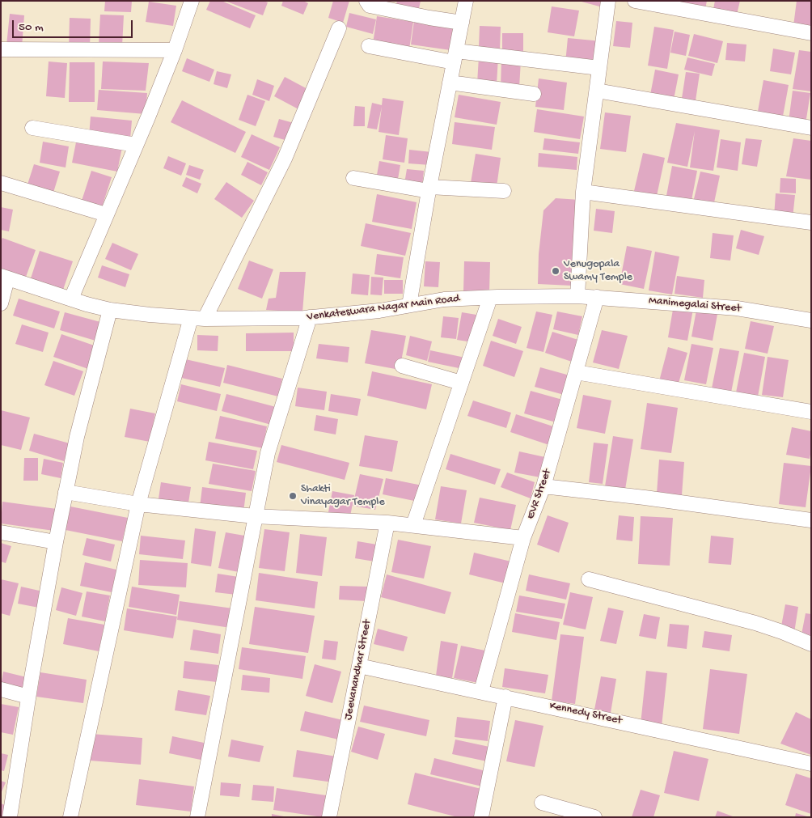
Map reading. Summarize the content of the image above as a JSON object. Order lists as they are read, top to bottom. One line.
{"streets":{"street":["Manimegalai Street","Venkateswara Nagar Main Road","EVR Street","Jeevanandhar Street","Kennedy Street"]},"crossings":[["Manimegalai Street","Venkateswara Nagar Main Road"],["Manimegalai Street","EVR Street"],["EVR Street","Kennedy Street"],["Jeevanandhar Street","Kennedy Street"]],"places":["Venugopala Swamy Temple","Shakti Vinayagar Temple"],"scale_bar":"50 m"}
